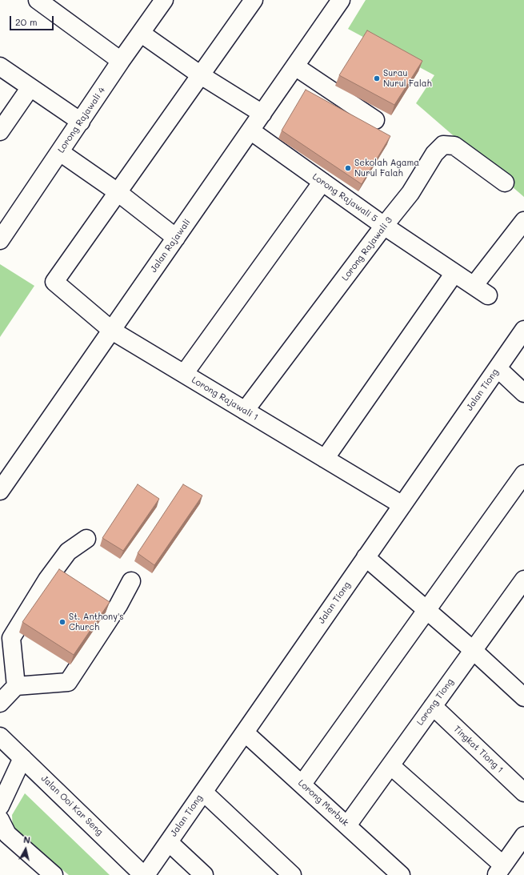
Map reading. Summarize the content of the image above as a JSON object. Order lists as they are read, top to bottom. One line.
{"streets":{"street":["Lorong Rajawali 4","Lorong Rajawali 5","Jalan Rajawali","Lorong Rajawali 3","Jalan Tiong","Lorong Rajawali 1","Lorong Tiong","Tingkat Tiong 1","Lorong Merbuk","Jalan Ooi Kar Seng"]},"crossings":[["Lorong Rajawali 5","Jalan Rajawali"],["Lorong Rajawali 5","Lorong Rajawali 3"],["Jalan Rajawali","Lorong Rajawali 1"],["Lorong Rajawali 3","Lorong Rajawali 1"],["Jalan Tiong","Lorong Rajawali 1"],["Jalan Tiong","Lorong Merbuk"],["Jalan Tiong","Jalan Ooi Kar Seng"],["Lorong Tiong","Tingkat Tiong 1"],["Lorong Tiong","Lorong Merbuk"]],"places":["Surau Nurul Falah","Sekolah Agama Nurul Falah","St. Anthony's Church"],"scale_bar":"20 m","north":"top"}
